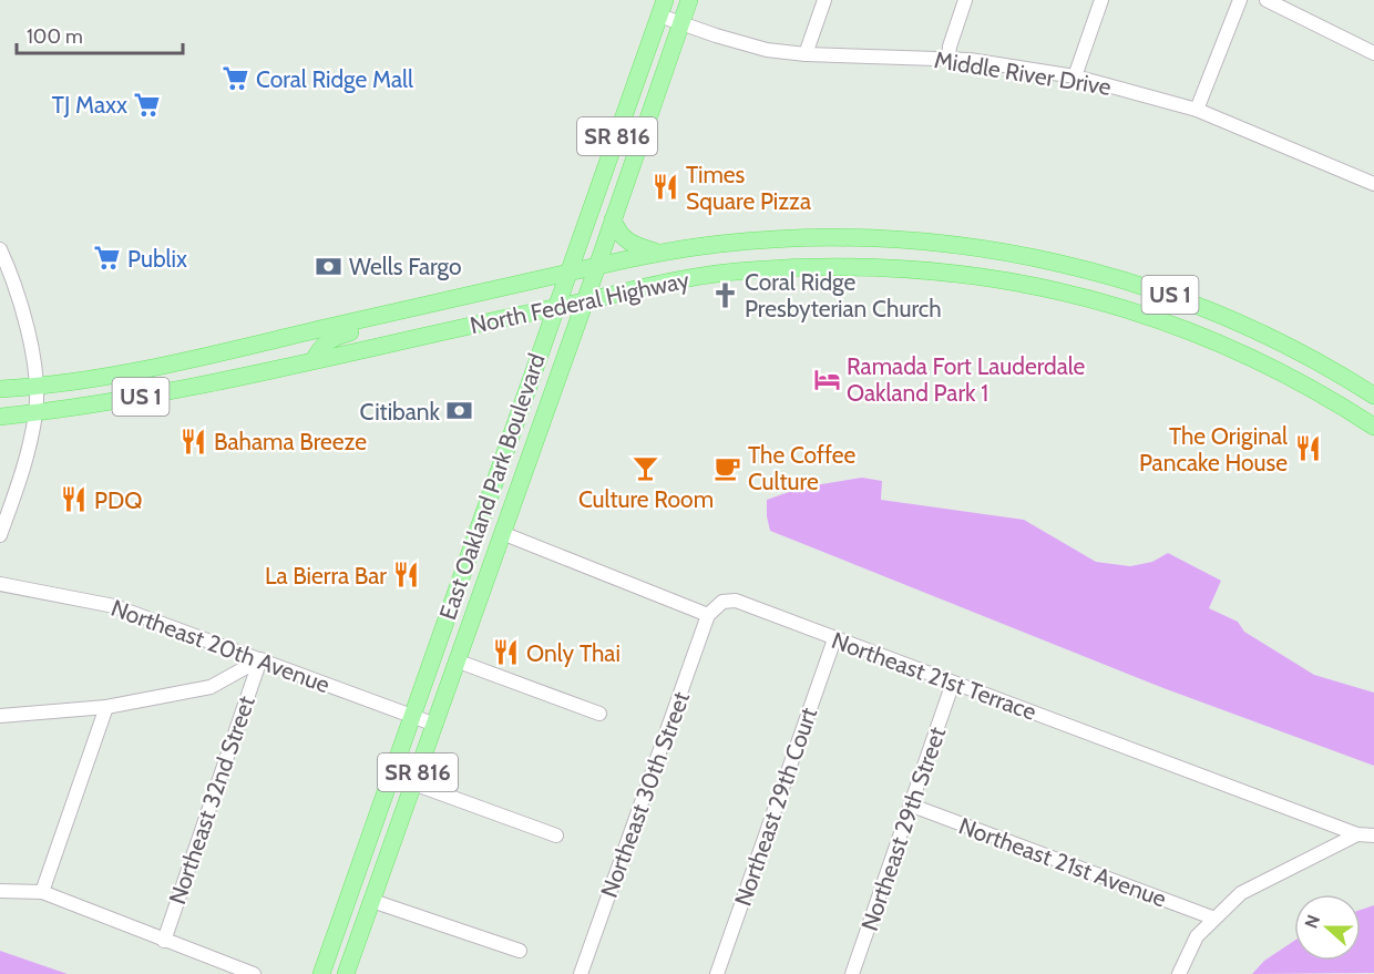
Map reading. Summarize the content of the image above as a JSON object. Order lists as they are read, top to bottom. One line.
{"streets":{"main road":["SR 816","US 1","North Federal Highway","East Oakland Park Boulevard"],"street":["Middle River Drive","Northeast 20th Avenue","Northeast 21st Terrace","Northeast 30th Street","Northeast 32nd Street","Northeast 29th Court","Northeast 29th Street","Northeast 21st Avenue"]},"crossings":[["Middle River Drive","East Oakland Park Boulevard"],["North Federal Highway","East Oakland Park Boulevard"],["East Oakland Park Boulevard","Northeast 20th Avenue"],["Northeast 20th Avenue","Northeast 32nd Street"],["Northeast 21st Terrace","Northeast 30th Street"],["Northeast 21st Terrace","Northeast 29th Court"],["Northeast 21st Terrace","Northeast 29th Street"],["Northeast 29th Street","Northeast 21st Avenue"]],"places":{"supermarket":["Coral Ridge Mall","TJ Maxx","Publix"],"restaurant":["Times Square Pizza","Bahama Breeze","The Original Pancake House","PDQ","La Bierra Bar","Only Thai"],"bank":["Wells Fargo","Citibank"],"church":["Coral Ridge Presbyterian Church"],"hotel":["Ramada Fort Lauderdale Oakland Park 1"],"bar":["Culture Room"],"cafe":["The Coffee Culture"]},"scale_bar":"100 m","north":"left"}
